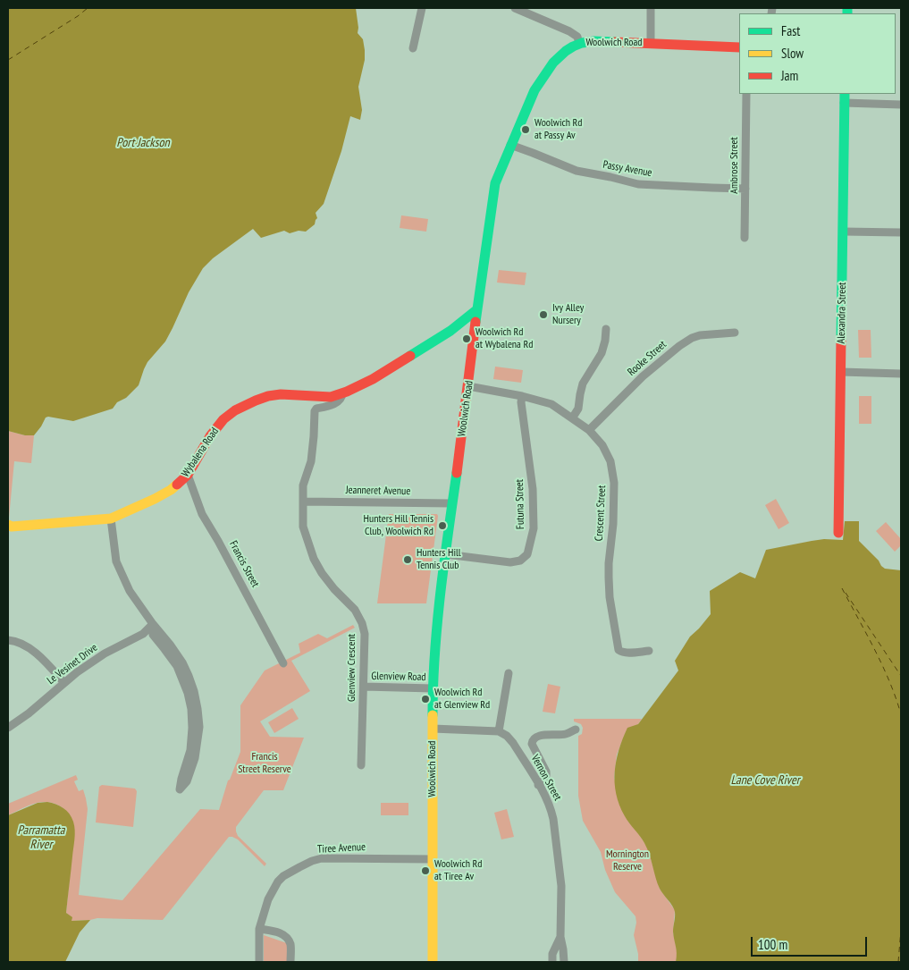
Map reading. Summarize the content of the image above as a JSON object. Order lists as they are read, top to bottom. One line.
{"streets":{"street":["Woolwich Road","Ambrose Street","Passy Avenue","Alexandra Street","Rooke Street","Wybalena Road","Jeanneret Avenue","Futuna Street","Crescent Street","Francis Street","Le Vesinet Drive","Glenview Crescent","Glenview Road","Vernon Street","Tiree Avenue"]},"crossings":[["Woolwich Road","Passy Avenue"],["Woolwich Road","Wybalena Road"],["Woolwich Road","Jeanneret Avenue"],["Woolwich Road","Futuna Street"],["Woolwich Road","Crescent Street"],["Woolwich Road","Glenview Road"],["Woolwich Road","Tiree Avenue"],["Ambrose Street","Passy Avenue"],["Rooke Street","Crescent Street"],["Wybalena Road","Francis Street"],["Wybalena Road","Glenview Crescent"],["Jeanneret Avenue","Glenview Crescent"],["Futuna Street","Crescent Street"],["Glenview Crescent","Glenview Road"]],"water":["Port Jackson","Lane Cove River","Parramatta River"],"parks":["Francis Street Reserve","Mornington Reserve"],"places":["Woolwich Rd at Passy Av","Ivy Alley Nursery","Woolwich Rd at Wybalena Rd","Hunters Hill Tennis Club, Woolwich Rd","Hunters Hill Tennis Club","Woolwich Rd at Glenview Rd","Woolwich Rd at Tiree Av"],"legend":["Fast","Slow","Jam"],"scale_bar":"100 m"}
